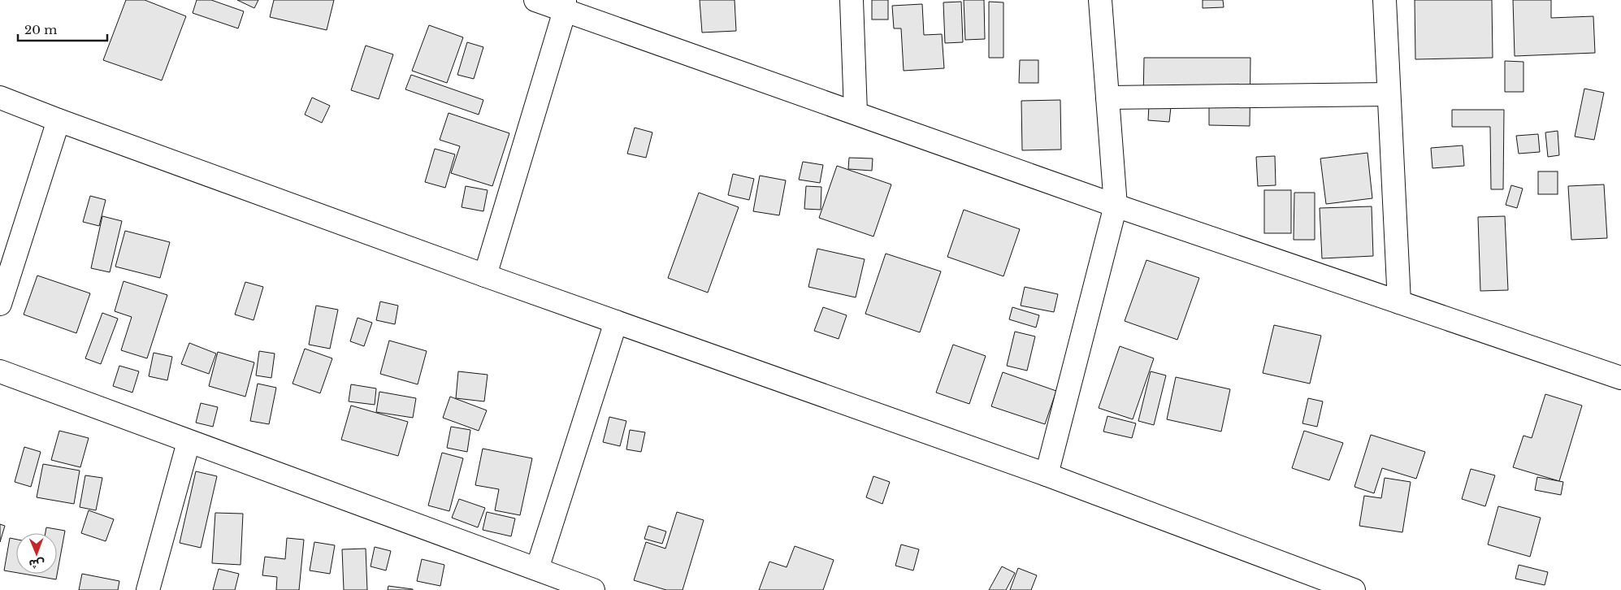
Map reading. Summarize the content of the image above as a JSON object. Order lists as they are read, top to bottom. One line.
{"scale_bar":"20 m","north":"bottom"}
